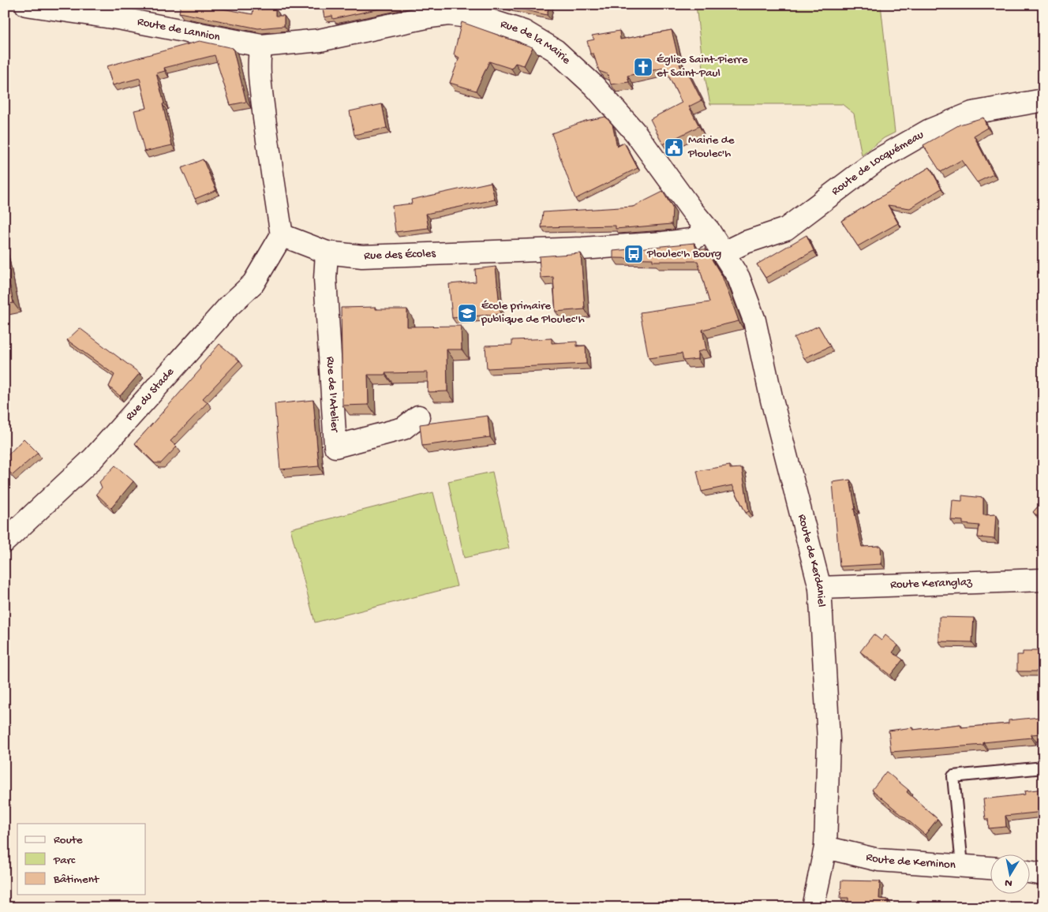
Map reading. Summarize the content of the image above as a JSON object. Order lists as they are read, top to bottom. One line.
{"streets":{"street":["Route de Lannion","Rue de la Mairie","Route de Locquémeau","Rue des Écoles","Rue du Stade","Rue de l'Atelier","Route de Kerdaniel","Route Keranglaz","Route de Kerninon"]},"crossings":[["Route de Lannion","Rue de la Mairie"],["Rue de la Mairie","Rue des Écoles"],["Rue de la Mairie","Route de Kerdaniel"],["Route de Locquémeau","Route de Kerdaniel"],["Rue des Écoles","Rue du Stade"],["Rue des Écoles","Rue de l'Atelier"],["Rue des Écoles","Route de Kerdaniel"],["Route de Kerdaniel","Route Keranglaz"],["Route de Kerdaniel","Route de Kerninon"]],"places":{"church":["Église Saint-Pierre et Saint-Paul"],"public building":["Mairie de Ploulec'h"],"bus stop":["Ploulec'h Bourg"],"school or university":["École primaire publique de Ploulec'h"]},"legend":["Route","Parc","Bâtiment"],"north":"bottom"}
